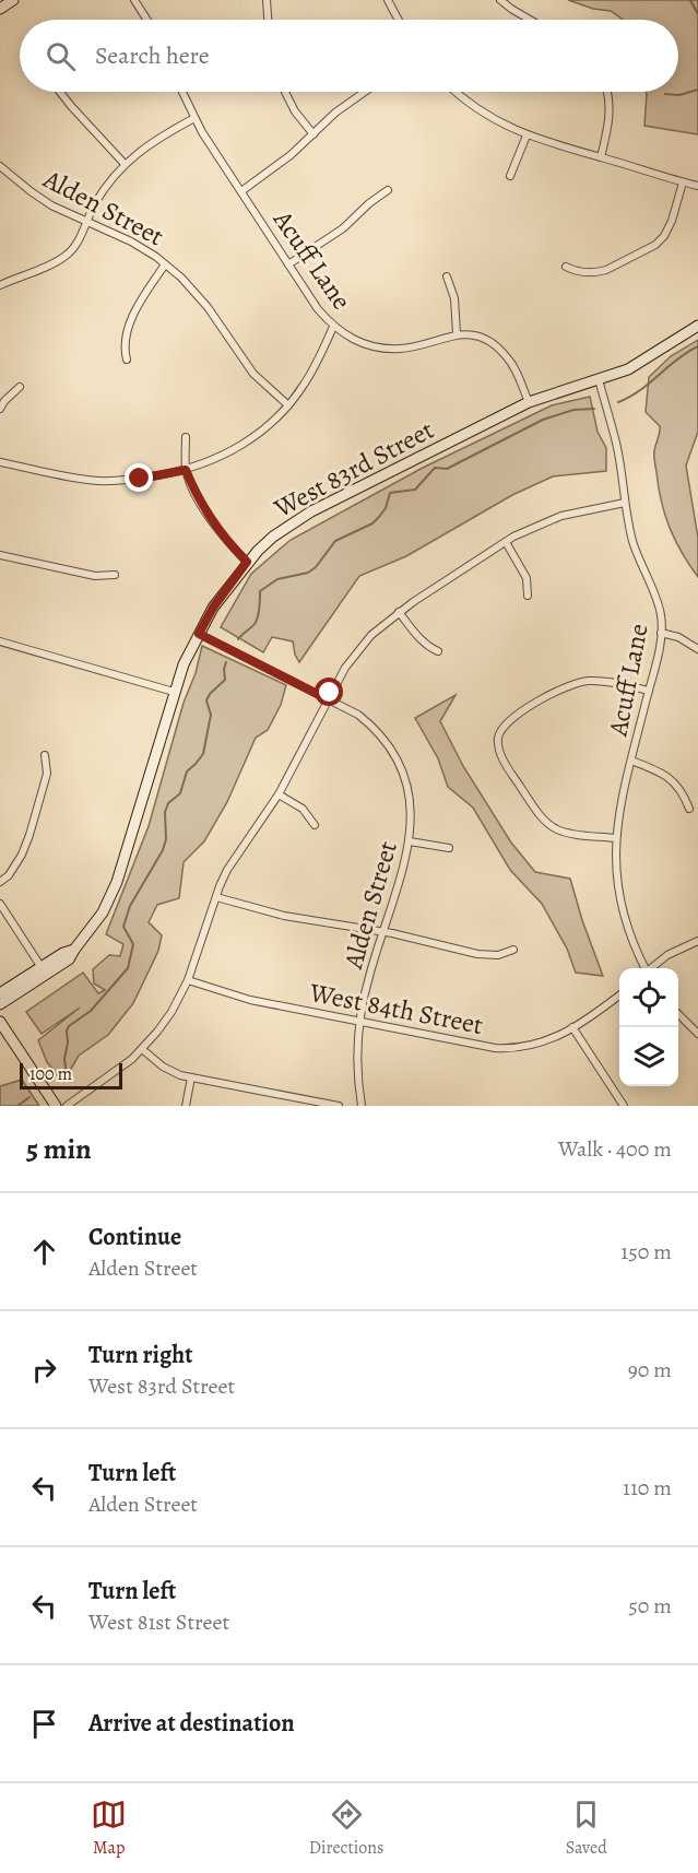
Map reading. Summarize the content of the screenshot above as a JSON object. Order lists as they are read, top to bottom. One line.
{"streets":{"street":["Alden Street","Acuff Lane","West 83rd Street","West 84th Street"]},"crossings":[["Alden Street","West 83rd Street"],["Alden Street","West 84th Street"],["Acuff Lane","West 83rd Street"]],"scale_bar":"100 m","page":{"search":"Search here","scale":"100 m","heading":["5 min","Walk · 400 m"],"list":[["Continue","Alden Street","150 m"],["Turn right","West 83rd Street","90 m"],["Turn left","Alden Street","110 m"],["Turn left","West 81st Street","50 m"],"Arrive at destination"],"nav":["Map","Directions","Saved"]}}
